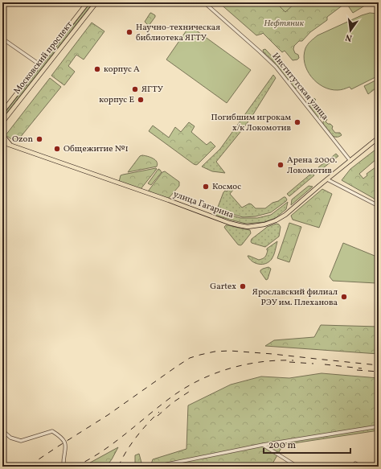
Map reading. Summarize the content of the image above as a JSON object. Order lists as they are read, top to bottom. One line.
{"streets":{"main road":["Московский проспект","улица Гагарина"],"street":["Институтская улица"]},"crossings":[["Институтская улица","улица Гагарина"]],"parks":["Нефтяник"],"places":["Научно-техническая библиотека ЯГТУ","корпус А","ЯГТУ","корпус Е","Погибшим игрокам х/к Локомотив","Ozon","Общежитие №1","Арена 2000. Локомотив","Космос","Gartex","Ярославский филиал РЭУ им. Плеханова"],"scale_bar":"200 m","north":"bottom"}
